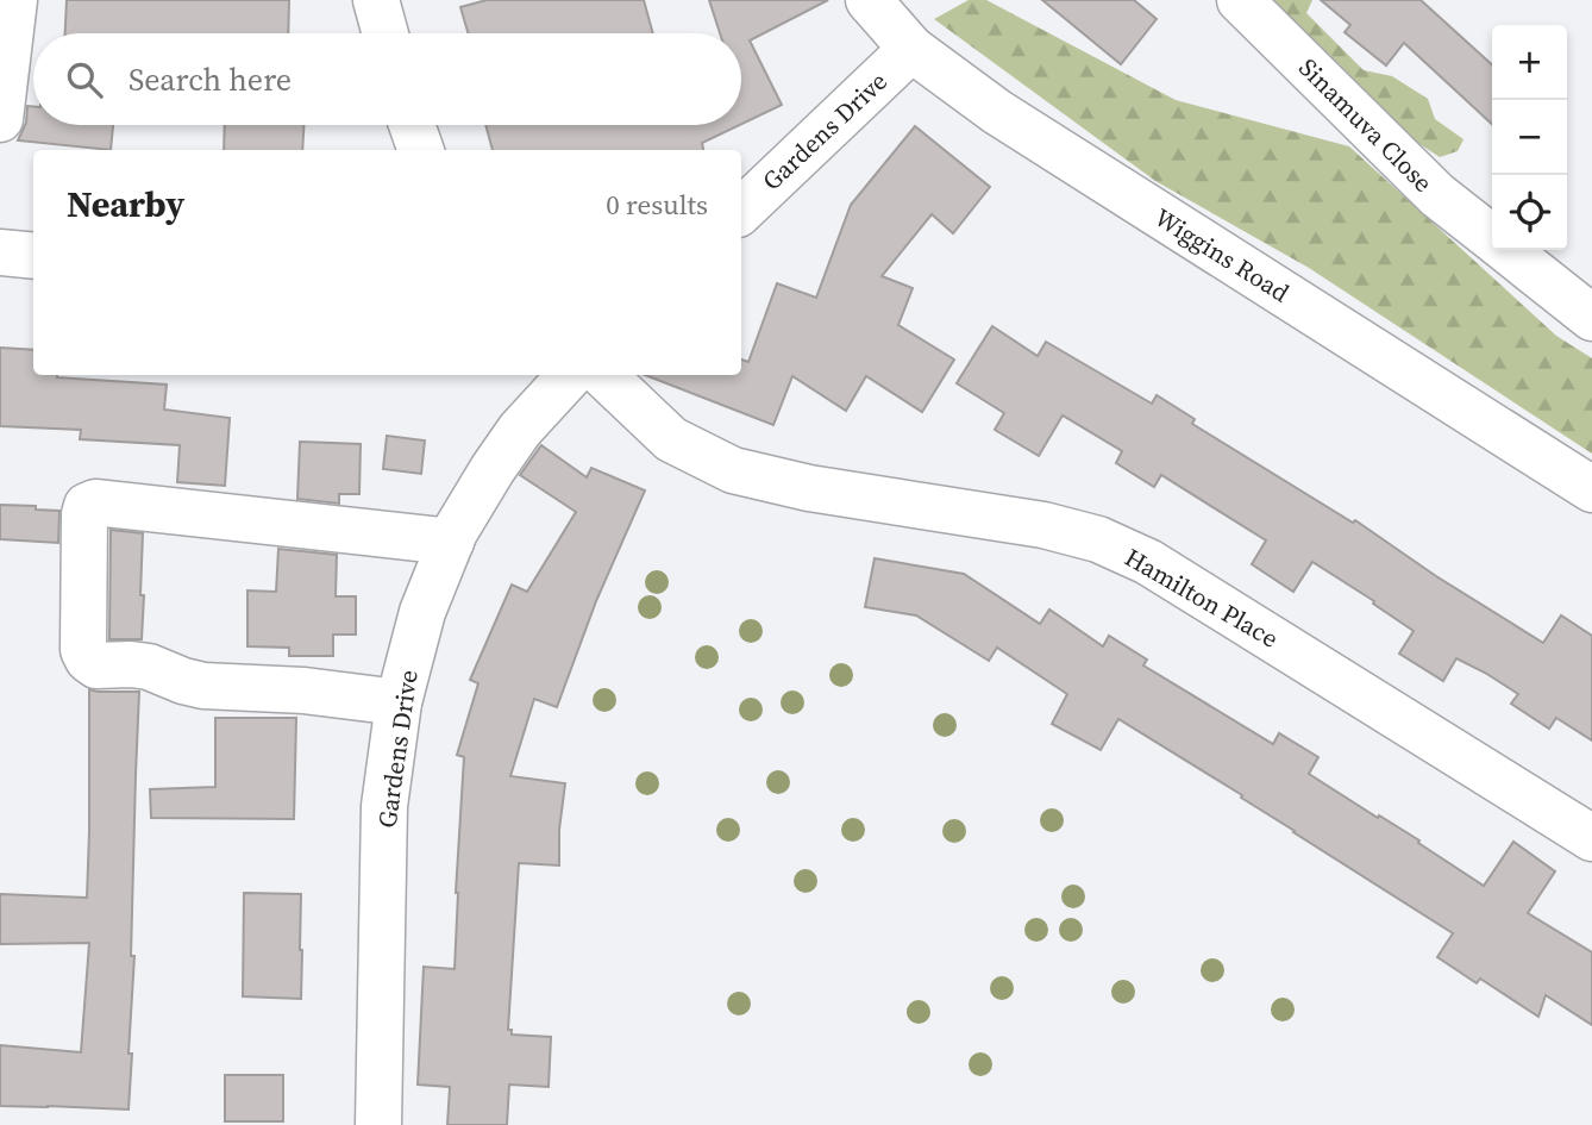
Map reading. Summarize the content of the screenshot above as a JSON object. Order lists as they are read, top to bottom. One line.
{"streets":{"street":["Sinamuva Close","Gardens Drive","Wiggins Road","Hamilton Place"]},"crossings":[["Gardens Drive","Wiggins Road"]],"page":{"map_buttons":["+","−"],"search":"Search here","heading":["Nearby","0 results"]}}
